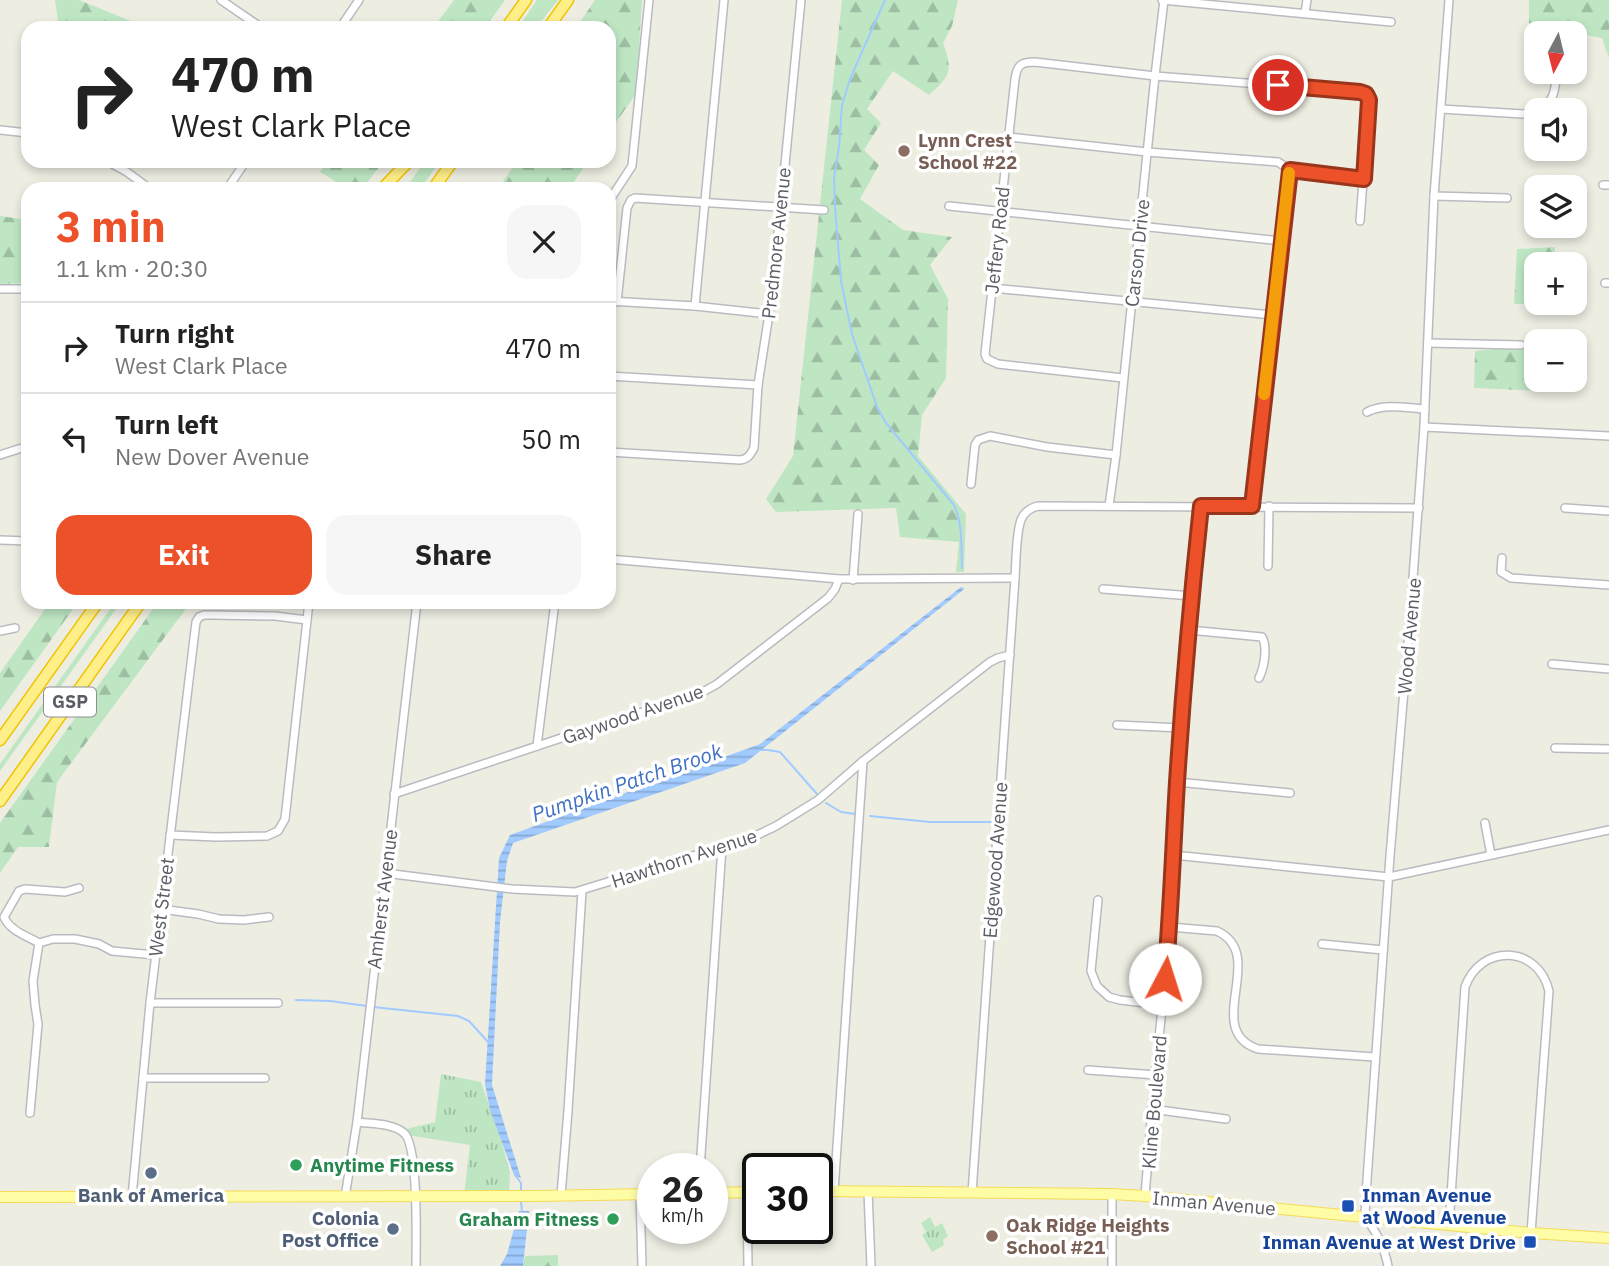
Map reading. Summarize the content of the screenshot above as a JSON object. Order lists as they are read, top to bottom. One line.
{"streets":{"highway":["GSP"],"main road":["Inman Avenue"],"street":["Jeffery Road","Predmore Avenue","Carson Drive","Wood Avenue","Gaywood Avenue","Hawthorn Avenue","Edgewood Avenue","Amherst Avenue","West Street","Kline Boulevard"]},"crossings":[["Jeffery Road","Carson Drive"],["Carson Drive","Edgewood Avenue"],["Wood Avenue","Inman Avenue"],["Gaywood Avenue","Amherst Avenue"],["Hawthorn Avenue","Edgewood Avenue"],["Hawthorn Avenue","Amherst Avenue"],["Edgewood Avenue","Inman Avenue"],["Kline Boulevard","Inman Avenue"]],"water":["Pumpkin Patch Brook"],"places":{"other":["Lynn Crest School #22","Anytime Fitness","Bank of America","Graham Fitness","Colonia Post Office","Oak Ridge Heights School #21"],"transit":["Inman Avenue at Wood Avenue","Inman Avenue at West Drive"]},"north":"bottom","page":{"map_buttons":["+","−"],"turn":["470 m","West Clark Place"],"heading":["3 min","1.1 km · 20:30"],"list":[{"name":"Turn right","note":"West Clark Place","value":"470 m"},{"name":"Turn left","note":"New Dover Avenue","value":"50 m"}],"buttons":["Exit","Share"],"speed":"26 km/h","limit":"30"}}
